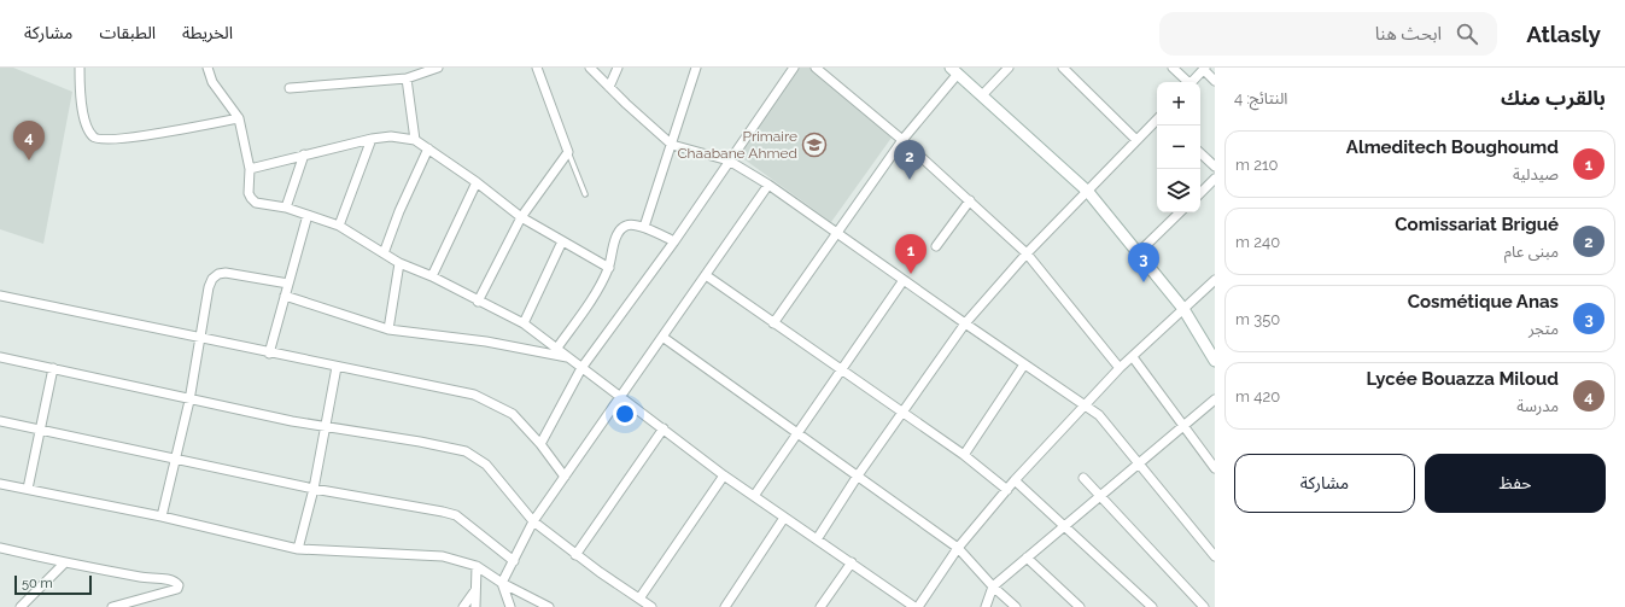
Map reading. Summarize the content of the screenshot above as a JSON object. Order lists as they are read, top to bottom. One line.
{"places":{"school or university":["Primaire Chaabane Ahmed"]},"scale_bar":"50 m","page":{"header":"Atlasly","search":"ابحث هنا","nav":["الخريطة","الطبقات","مشاركة"],"heading":["بالقرب منك","النتائج: 4"],"map_buttons":["+","−"],"pins":["4","2","1","3"],"list":[{"mark":"1","name":"Almeditech Boughoumd","note":"صيدلية","value":"210 m"},{"mark":"2","name":"Comissariat Brigué","note":"مبنى عام","value":"240 m"},{"mark":"3","name":"Cosmétique Anas","note":"متجر","value":"350 m"},{"mark":"4","name":"Lycée Bouazza Miloud","note":"مدرسة","value":"420 m"}],"buttons":["حفظ","مشاركة"],"scale":"50 m"}}
